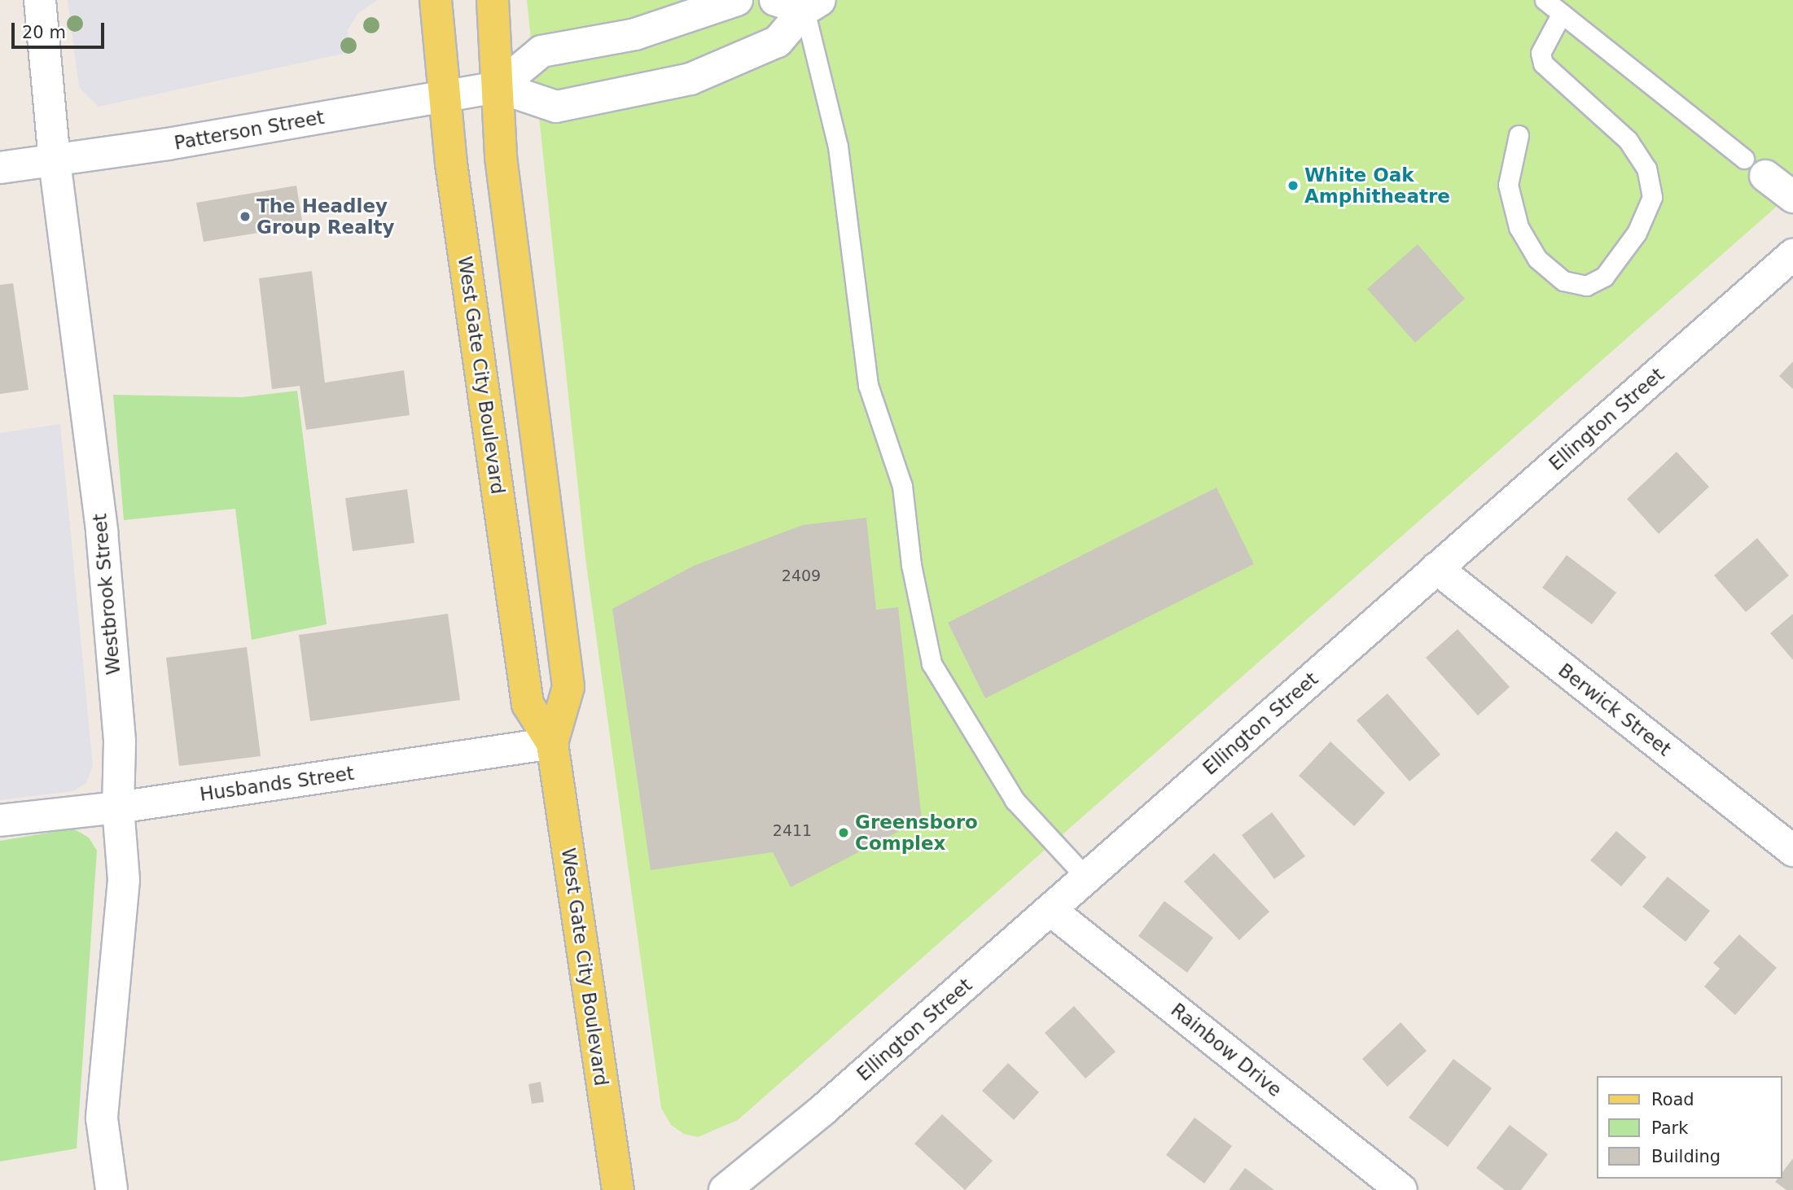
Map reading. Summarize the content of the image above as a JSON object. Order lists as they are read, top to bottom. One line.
{"streets":{"main road":["West Gate City Boulevard"],"street":["Patterson Street","Ellington Street","Westbrook Street","Berwick Street","Husbands Street","Rainbow Drive"]},"crossings":[["Patterson Street","West Gate City Boulevard"],["Patterson Street","Westbrook Street"],["West Gate City Boulevard","Husbands Street"],["Ellington Street","Berwick Street"],["Ellington Street","Rainbow Drive"],["Westbrook Street","Husbands Street"]],"places":["White Oak Amphitheatre","The Headley Group Realty","Greensboro Complex"],"house_numbers":["2409","2411"],"legend":["Road","Park","Building"],"scale_bar":"20 m"}
